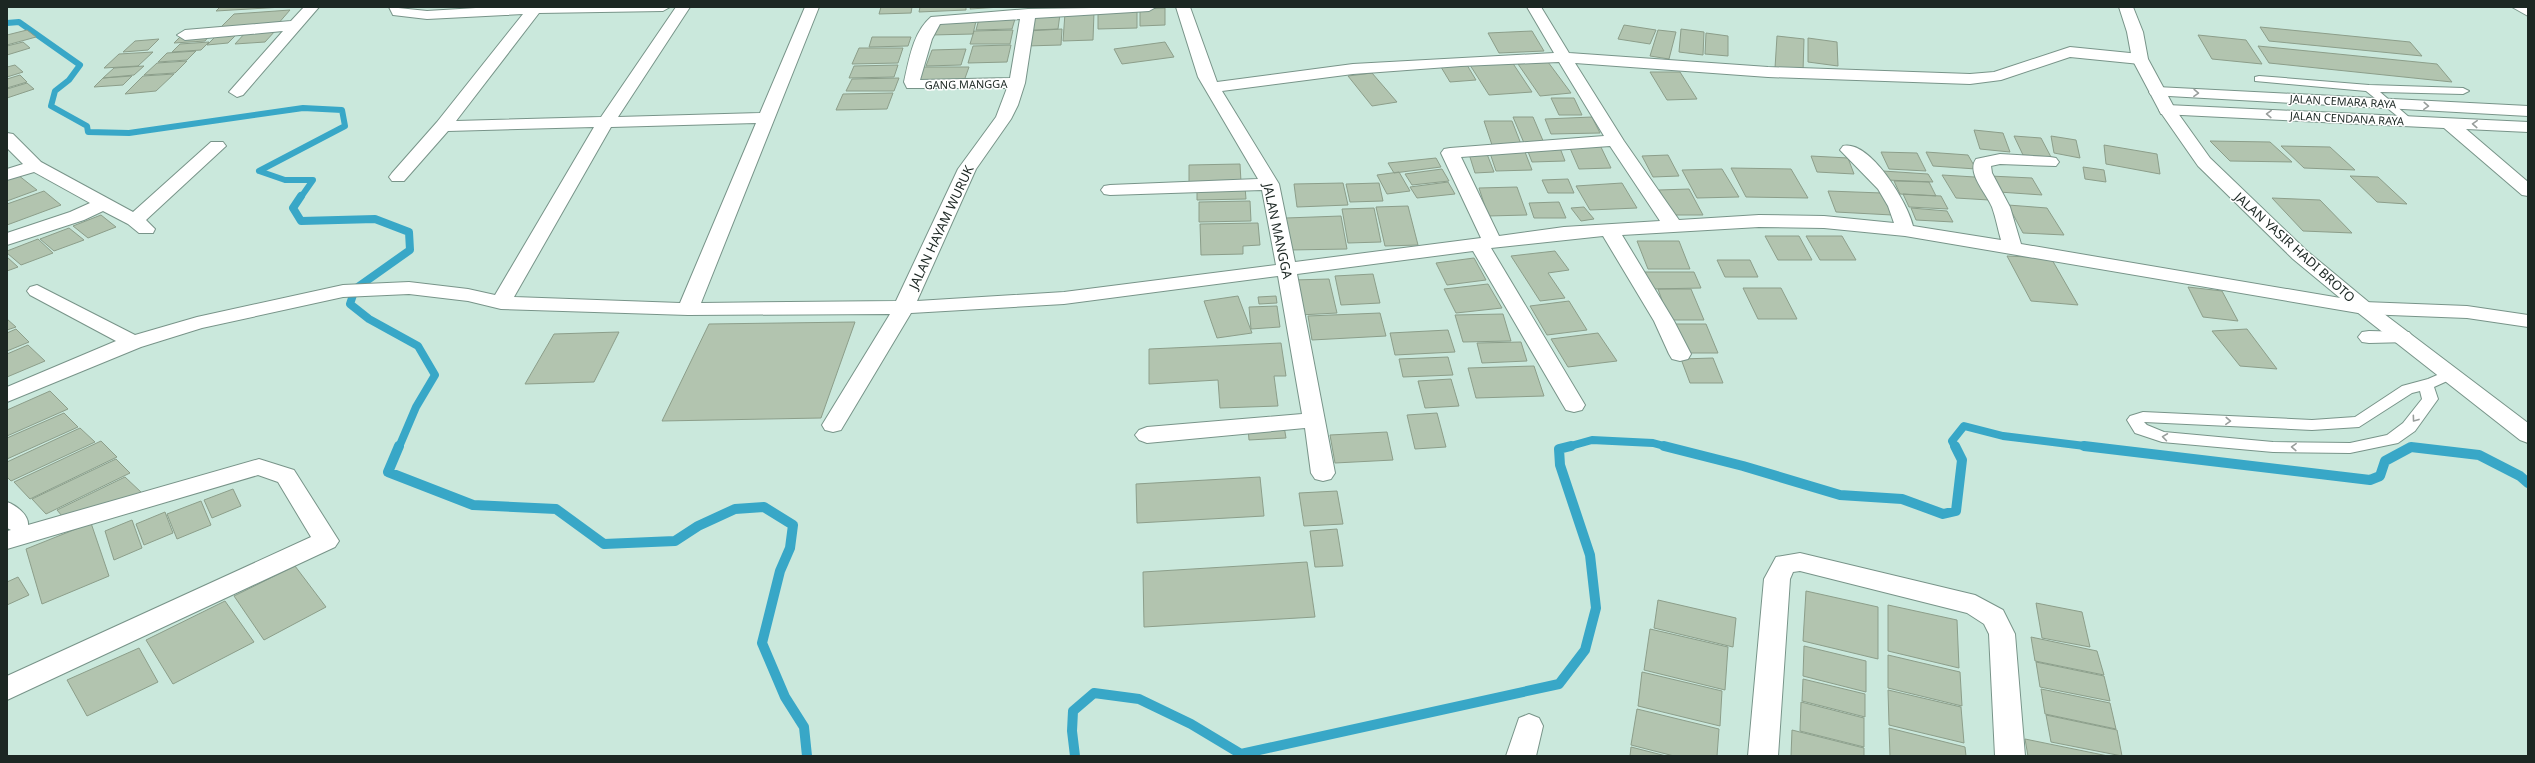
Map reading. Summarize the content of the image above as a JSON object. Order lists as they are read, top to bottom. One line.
{"streets":{"street":["GANG MANGGA","JALAN CEMARA RAYA","JALAN CENDANA RAYA","JALAN HAYAM WURUK","JALAN MANGGA","JALAN YASIR HADI BROTO"]},"crossings":[["GANG MANGGA","JALAN HAYAM WURUK"],["JALAN CEMARA RAYA","JALAN YASIR HADI BROTO"],["JALAN CENDANA RAYA","JALAN YASIR HADI BROTO"]]}
